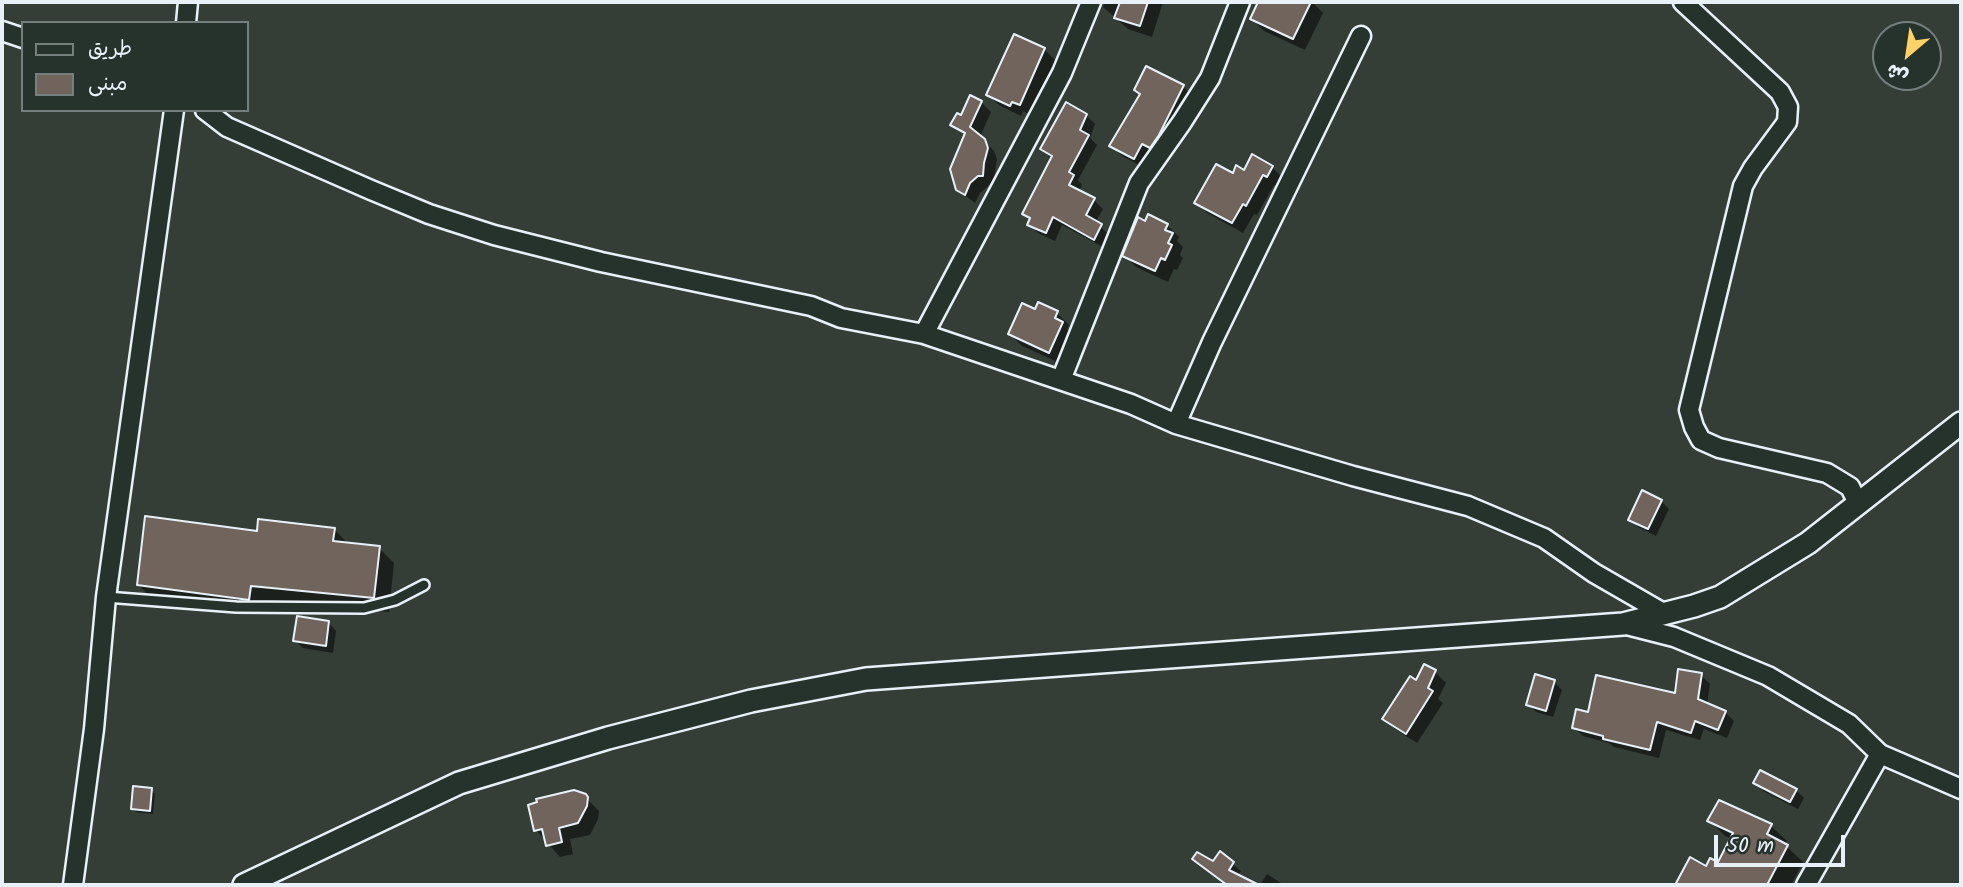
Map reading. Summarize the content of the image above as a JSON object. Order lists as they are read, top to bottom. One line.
{"legend":["طريق","مبنى"],"scale_bar":"50 m","north":"bottom left"}
